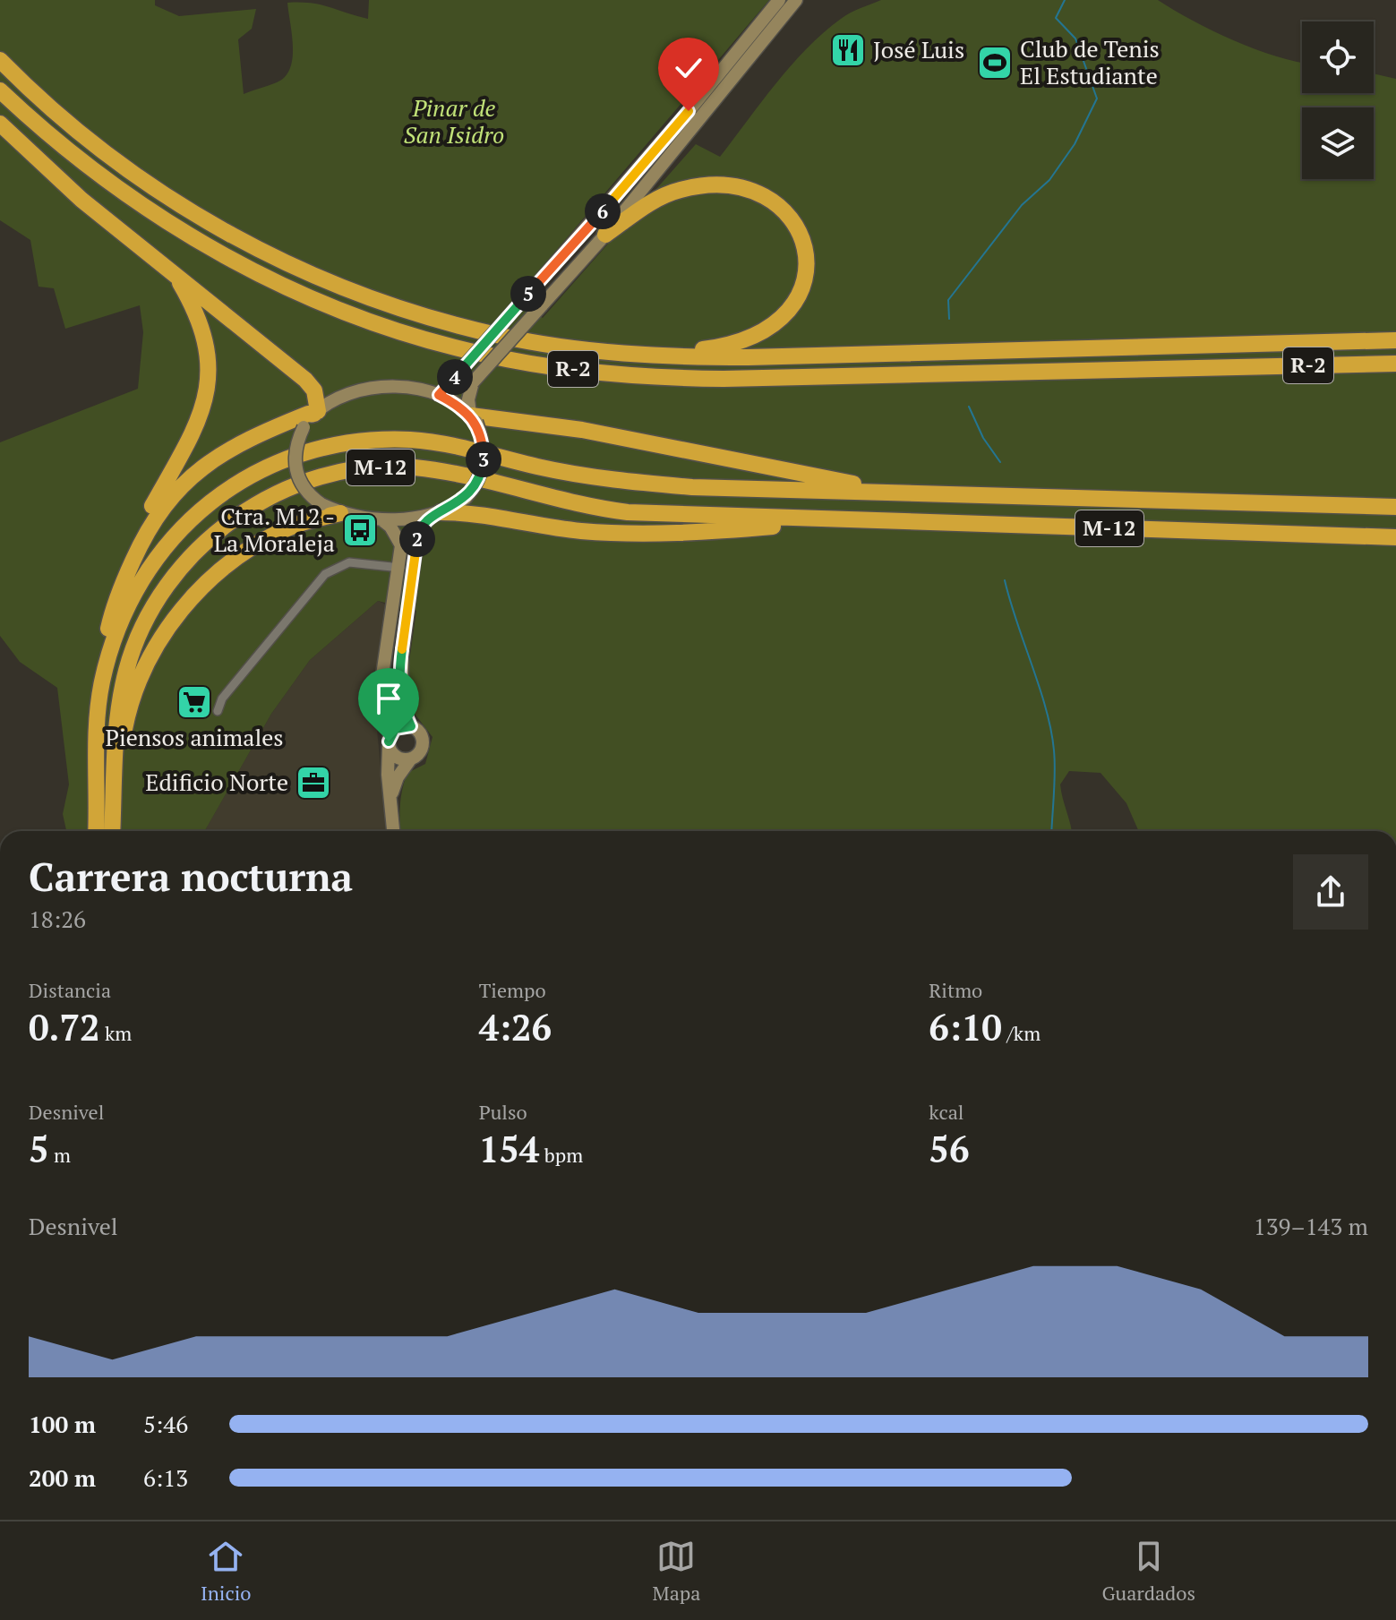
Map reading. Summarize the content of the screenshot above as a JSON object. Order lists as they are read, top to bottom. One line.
{"streets":{"highway":["R-2","M-12"]},"parks":["Pinar de San Isidro"],"places":{"restaurant":["José Luis"],"sports":["Club de Tenis El Estudiante"],"bus stop":["Ctra. M12 - La Moraleja"],"supermarket":["Piensos animales"],"office":["Edificio Norte"]},"page":{"pins":["6","5","4","3","2"],"heading":["Carrera nocturna","18:26"],"stats":[["Distancia","0.72 km"],["Tiempo","4:26"],["Ritmo","6:10 /km"],["Desnivel","5 m"],["Pulso","154 bpm"],["kcal","56"]],"chart":["Desnivel","139–143 m"],"list":[{"name":"100 m","note":"5:46"},{"name":"200 m","note":"6:13"}],"tabs":["Inicio","Mapa","Guardados"]}}
